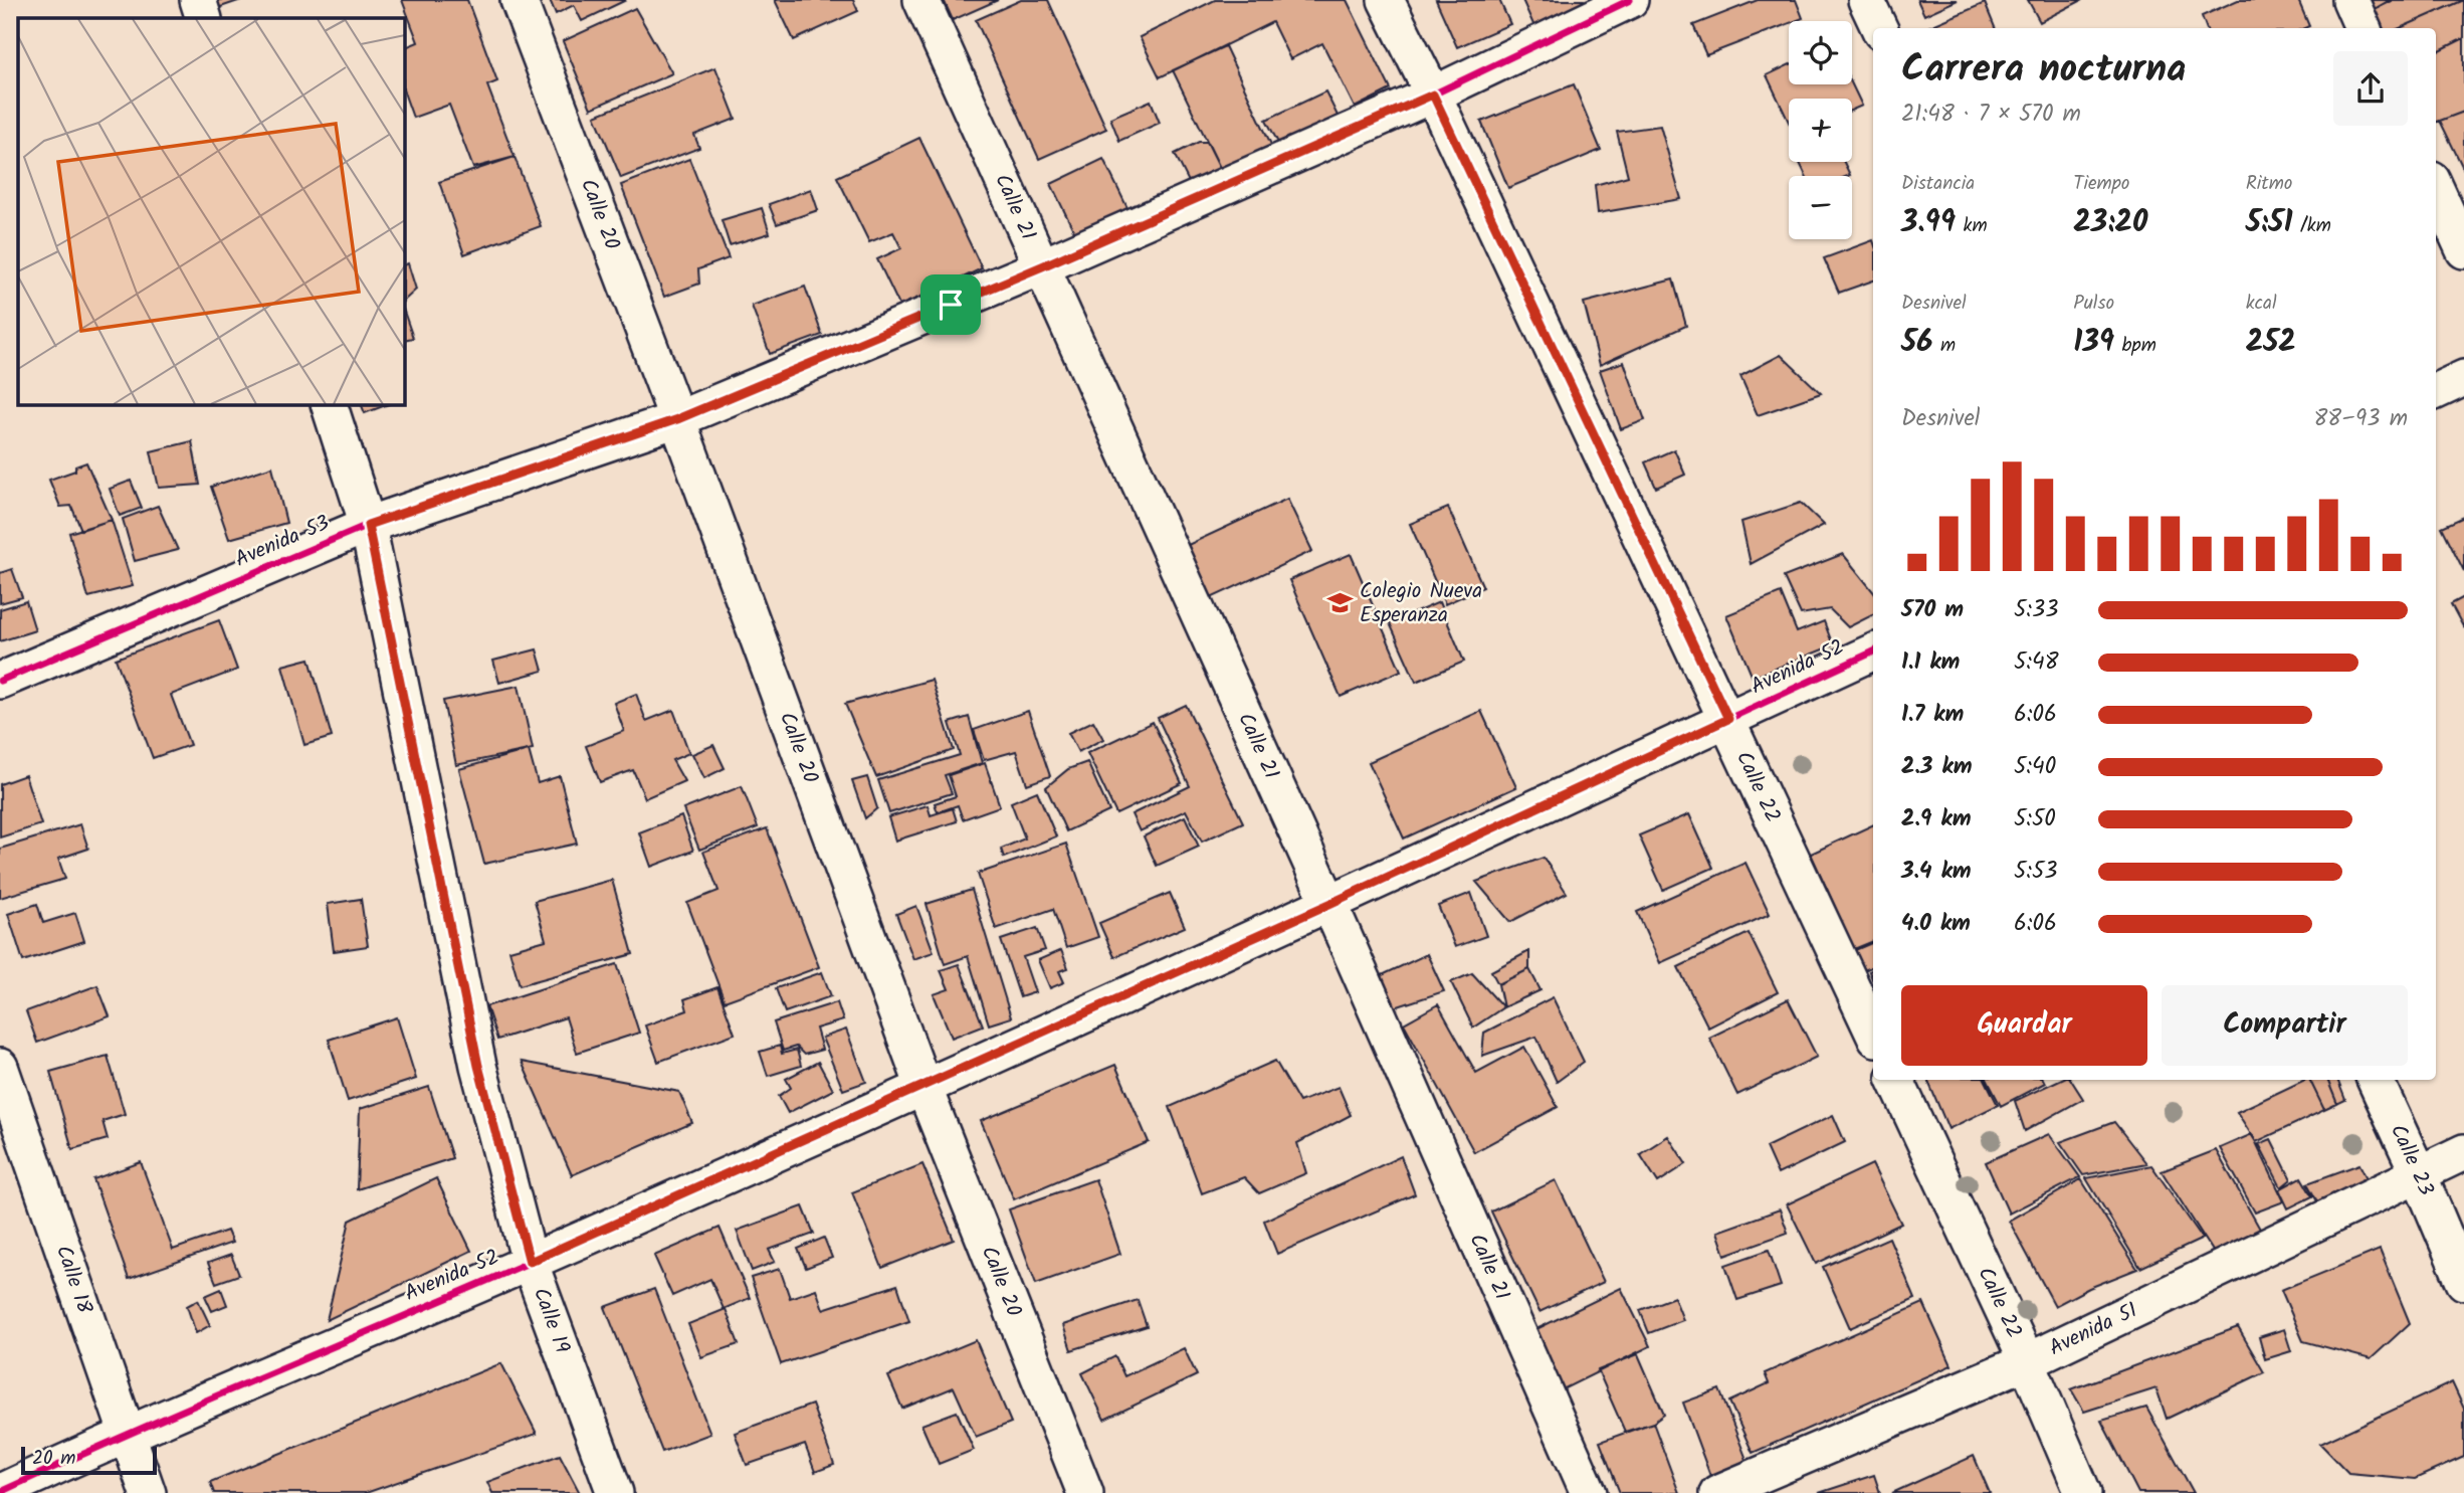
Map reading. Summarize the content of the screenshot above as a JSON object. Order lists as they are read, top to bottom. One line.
{"streets":{"street":["Calle 21","Calle 20","Avenida 53","Avenida 52","Calle 22","Calle 23","Calle 18","Calle 19","Avenida 51"]},"crossings":[["Calle 21","Avenida 53"],["Calle 21","Avenida 52"],["Calle 20","Avenida 53"],["Calle 20","Avenida 52"],["Avenida 53","Calle 22"],["Avenida 53","Calle 19"],["Avenida 52","Calle 22"],["Avenida 52","Calle 18"],["Avenida 52","Calle 19"],["Calle 22","Avenida 51"],["Calle 23","Avenida 51"]],"places":{"school or university":["Colegio Nueva Esperanza"]},"scale_bar":"20 m","page":{"map_buttons":["+","−"],"heading":["Carrera nocturna","21:48 · 7 × 570 m"],"stats":[["Distancia","3.99 km"],["Tiempo","23:20"],["Ritmo","5:51 /km"],["Desnivel","56 m"],["Pulso","139 bpm"],["kcal","252"]],"chart":["Desnivel","88–93 m"],"list":[{"name":"570 m","note":"5:33"},{"name":"1.1 km","note":"5:48"},{"name":"1.7 km","note":"6:06"},{"name":"2.3 km","note":"5:40"},{"name":"2.9 km","note":"5:50"},{"name":"3.4 km","note":"5:53"},{"name":"4.0 km","note":"6:06"}],"buttons":["Guardar","Compartir"],"scale":"20 m"}}
